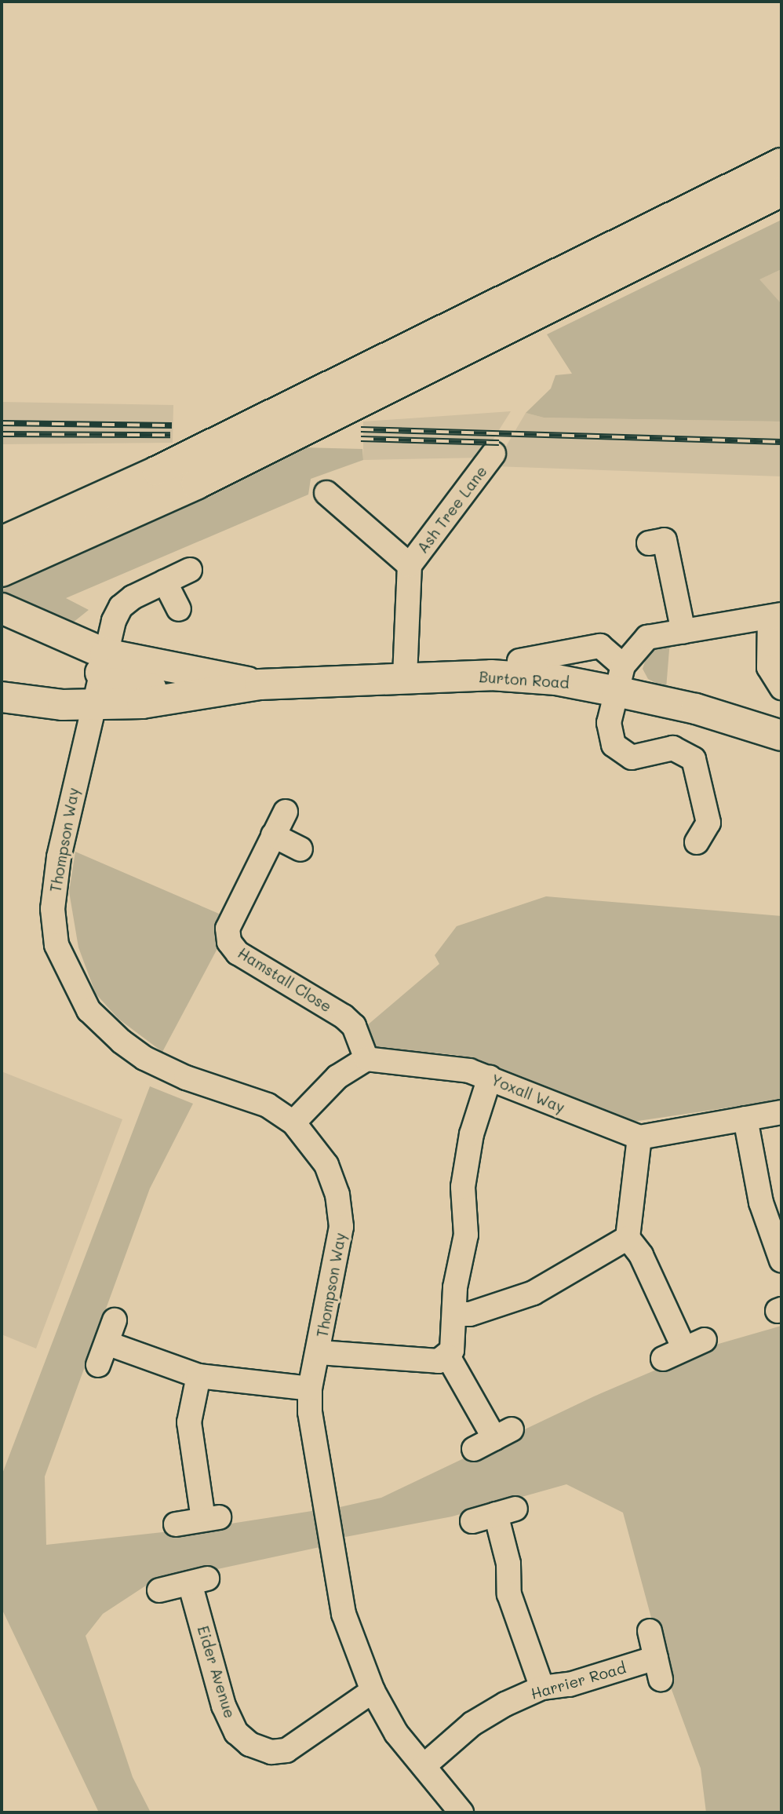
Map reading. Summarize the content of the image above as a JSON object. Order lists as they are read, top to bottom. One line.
{"streets":{"highway":["Burton Road"],"street":["Ash Tree Lane","Thompson Way","Hamstall Close","Yoxall Way","Eider Avenue","Harrier Road"]},"crossings":[["Ash Tree Lane","Burton Road"],["Thompson Way","Eider Avenue"],["Thompson Way","Harrier Road"],["Hamstall Close","Yoxall Way"]]}
